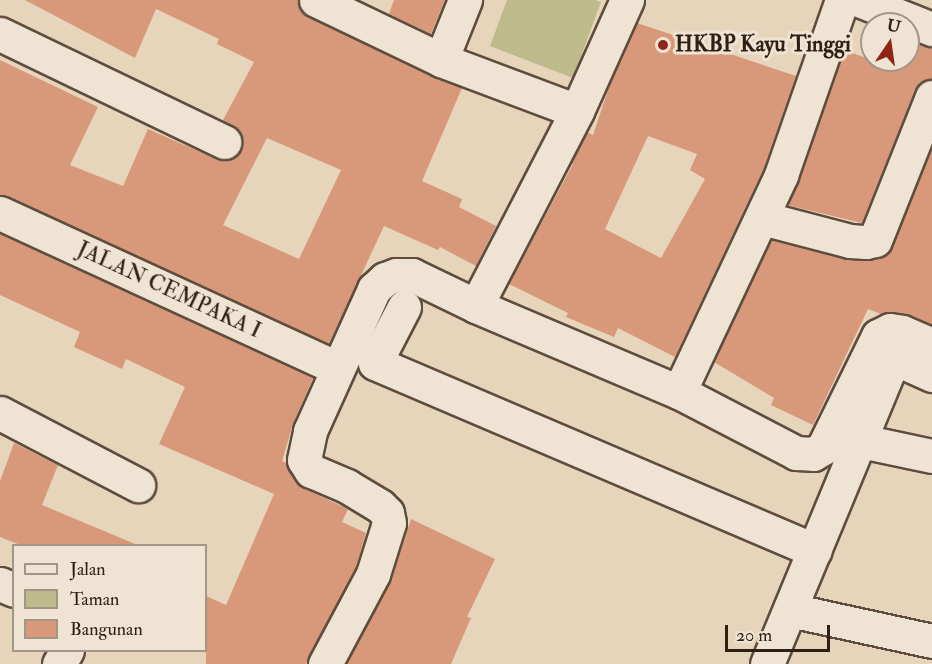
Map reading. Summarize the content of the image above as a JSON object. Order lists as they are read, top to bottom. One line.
{"streets":{"street":["JALAN CEMPAKA I"]},"places":["HKBP Kayu Tinggi"],"legend":["Jalan","Taman","Bangunan"],"scale_bar":"20 m","north":"top"}
